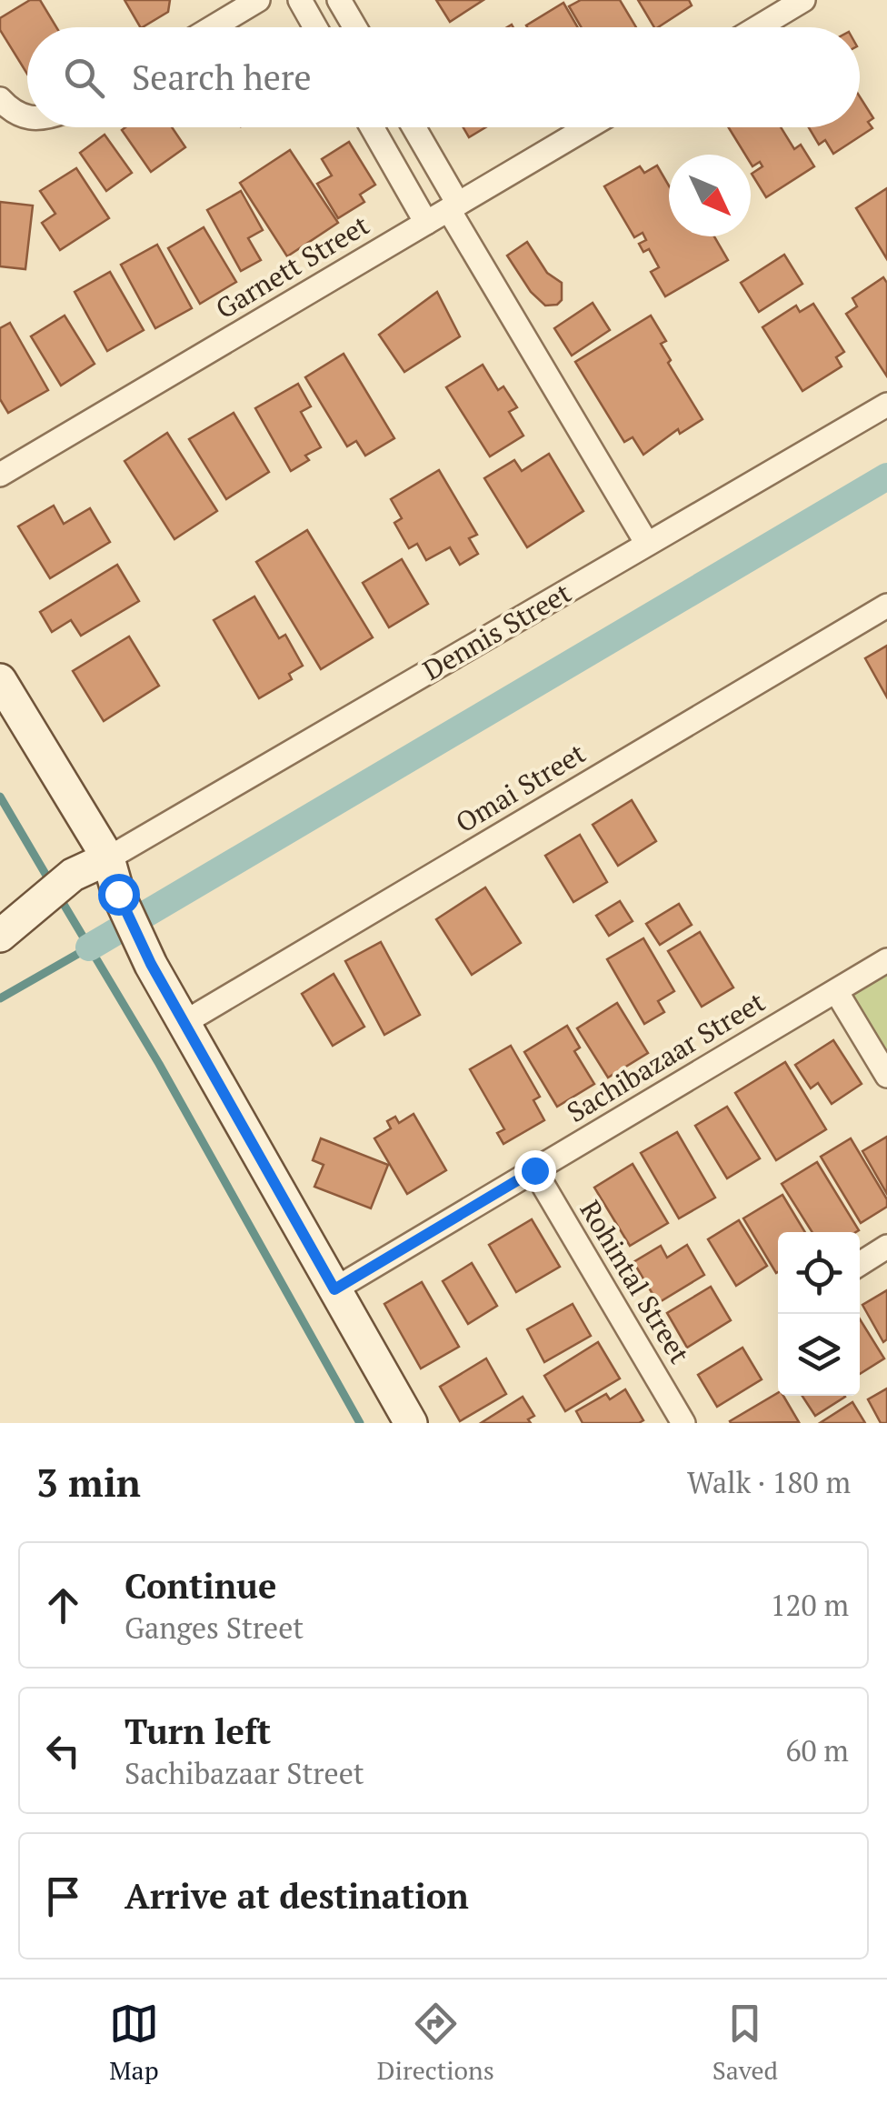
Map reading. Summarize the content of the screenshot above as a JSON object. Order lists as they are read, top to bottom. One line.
{"streets":{"street":["Garnett Street","Dennis Street","Omai Street","Sachibazaar Street","Rohintal Street"]},"crossings":[["Sachibazaar Street","Rohintal Street"]],"north":"bottom right","page":{"search":"Search here","heading":["3 min","Walk · 180 m"],"list":[["Continue","Ganges Street","120 m"],["Turn left","Sachibazaar Street","60 m"],"Arrive at destination"],"nav":["Map","Directions","Saved"]}}
